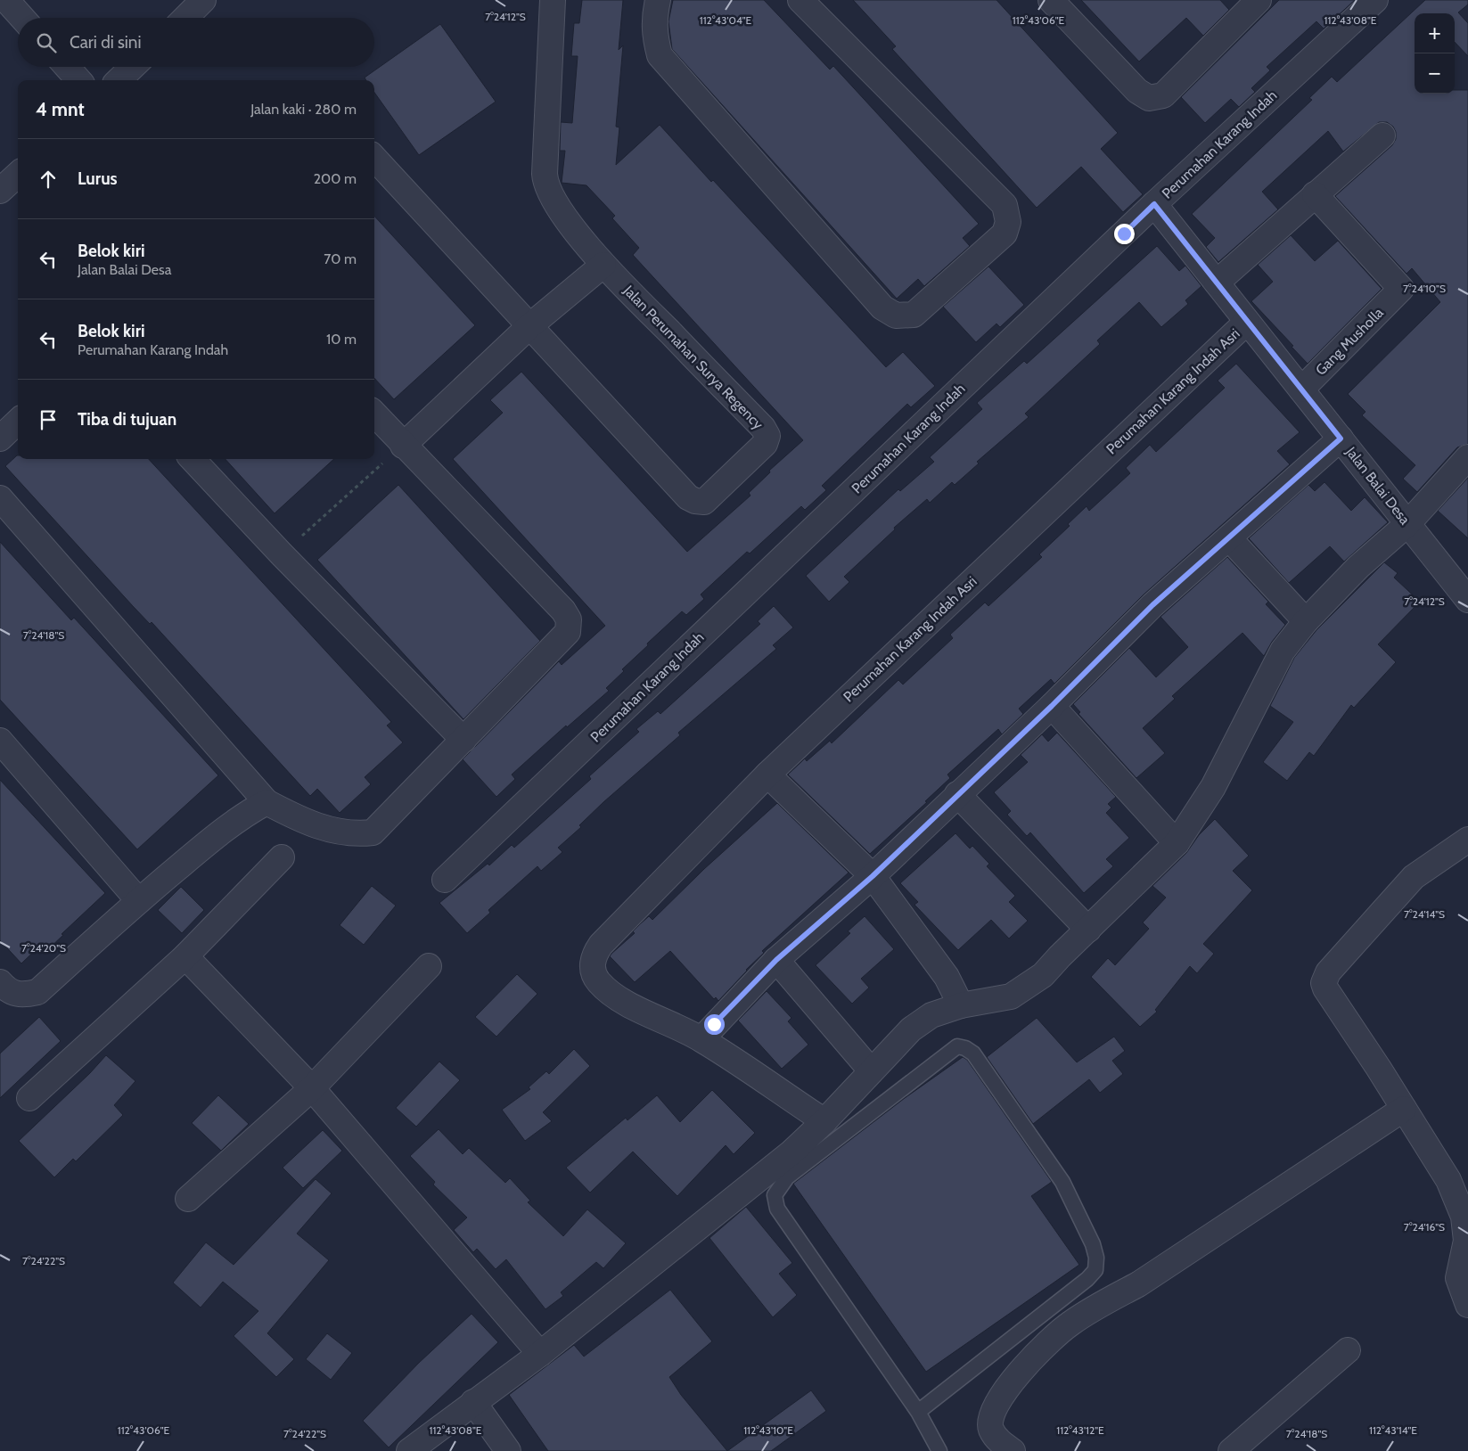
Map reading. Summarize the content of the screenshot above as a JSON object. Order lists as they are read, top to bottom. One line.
{"streets":{"street":["Perumahan Karang Indah","Gang Musholla","Jalan Perumahan Surya Regency","Perumahan Karang Indah Asri","Jalan Balai Desa"]},"crossings":[["Perumahan Karang Indah","Jalan Balai Desa"],["Gang Musholla","Jalan Balai Desa"],["Perumahan Karang Indah Asri","Jalan Balai Desa"]],"page":{"map_buttons":["+","−"],"search":"Cari di sini","heading":["4 mnt","Jalan kaki · 280 m"],"list":[["Lurus","200 m"],["Belok kiri","Jalan Balai Desa","70 m"],["Belok kiri","Perumahan Karang Indah","10 m"],"Tiba di tujuan"]},"coordinates":["7°24'12\"S","112°43'04\"E","112°43'06\"E","112°43'08\"E","7°24'10\"S","7°24'18\"S","7°24'14\"S","7°24'20\"S","7°24'16\"S","7°24'22\"S","112°43'10\"E","112°43'12\"E","112°43'14\"E"]}
